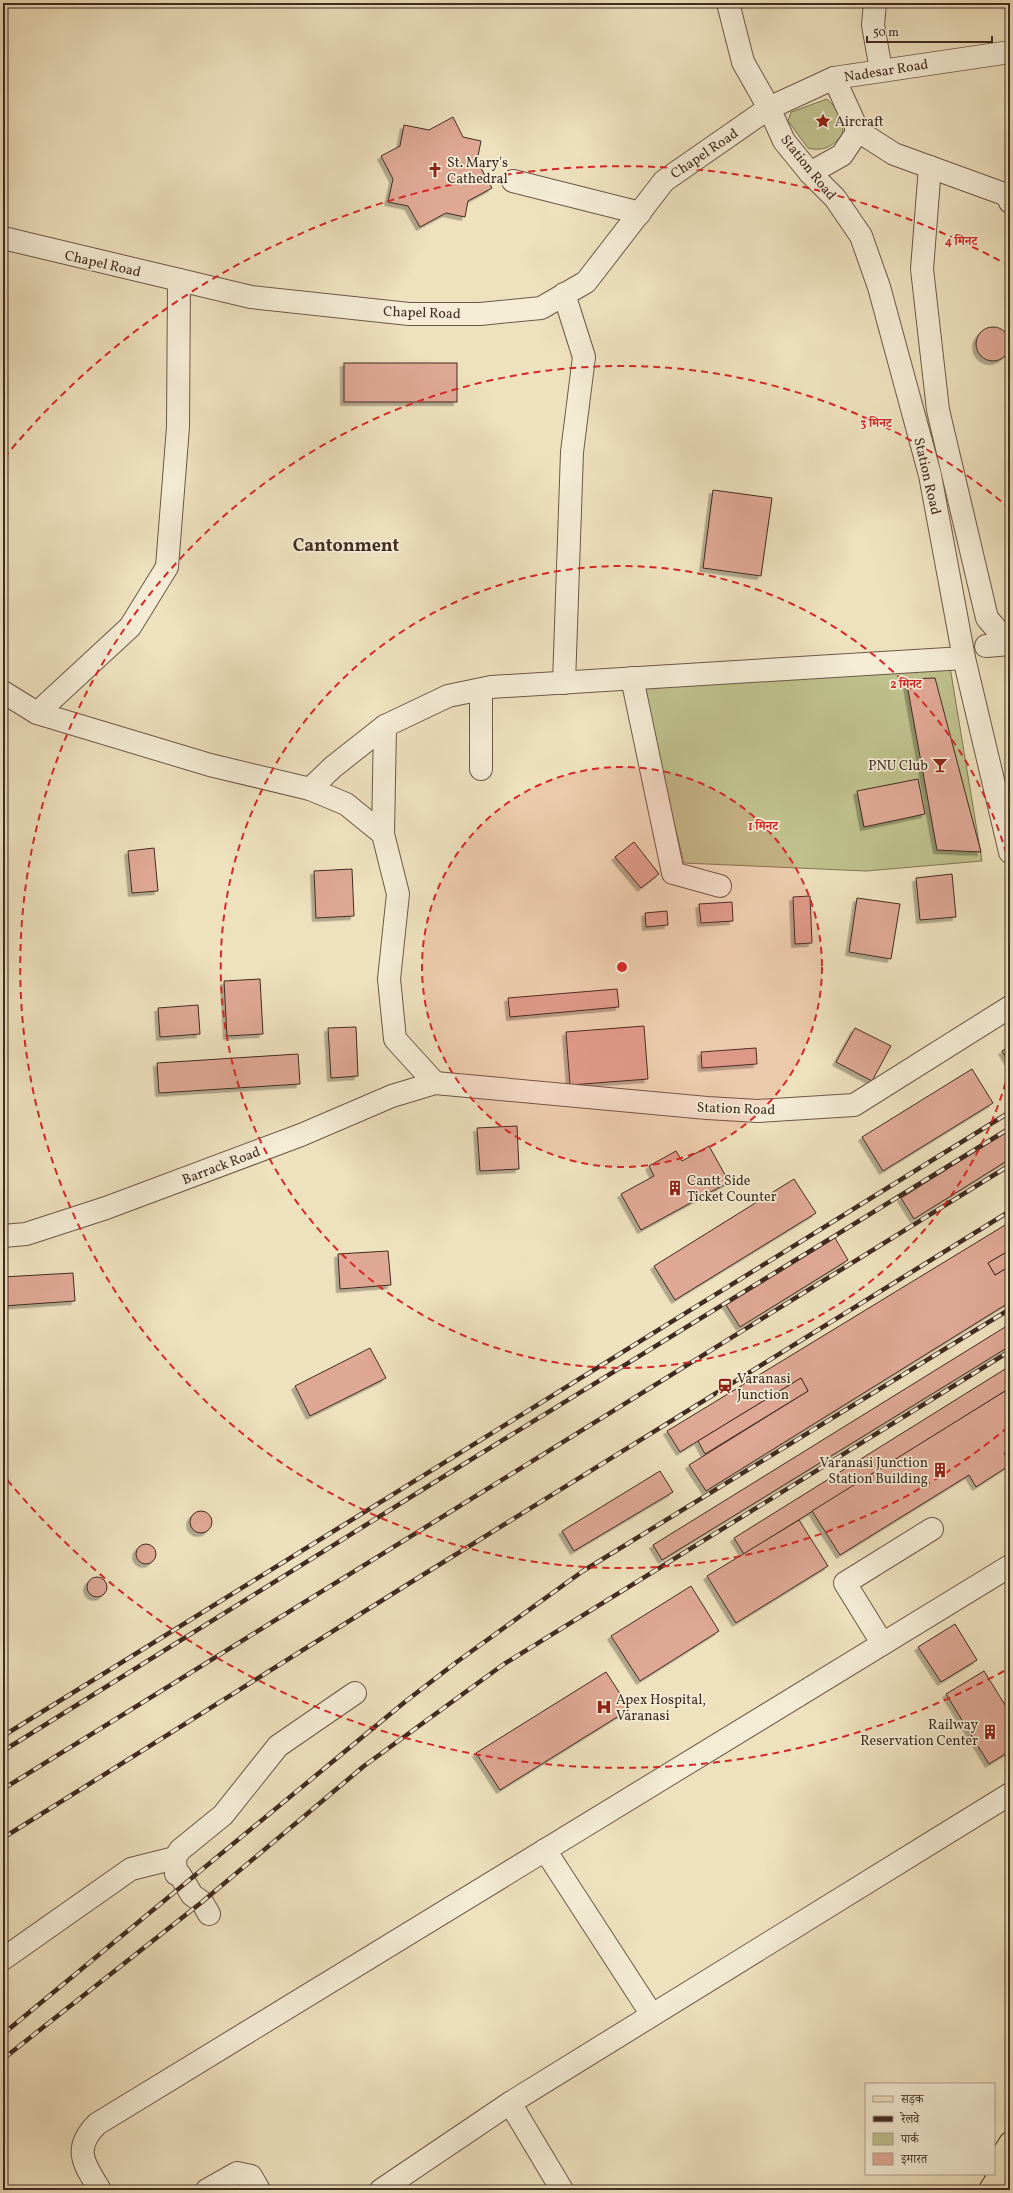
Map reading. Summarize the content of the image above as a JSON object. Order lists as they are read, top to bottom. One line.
{"streets":{"street":["Nadesar Road","Chapel Road","Station Road","Barrack Road"]},"crossings":[["Nadesar Road","Chapel Road"],["Nadesar Road","Station Road"],["Chapel Road","Station Road"],["Station Road","Barrack Road"]],"districts":["Cantonment"],"places":{"place":["Aircraft"],"church":["St. Mary's Cathedral"],"bar":["PNU Club"],"building":["Cantt Side Ticket Counter","Varanasi Junction Station Building","Railway Reservation Center"],"station":["Varanasi Junction"],"hospital":["Apex Hospital, Varanasi"]},"legend":["सड़क","रेलवे","पार्क","इमारत"],"scale_bar":"50 m","rings":["4 मिनट","3 मिनट","2 मिनट","1 मिनट"]}
